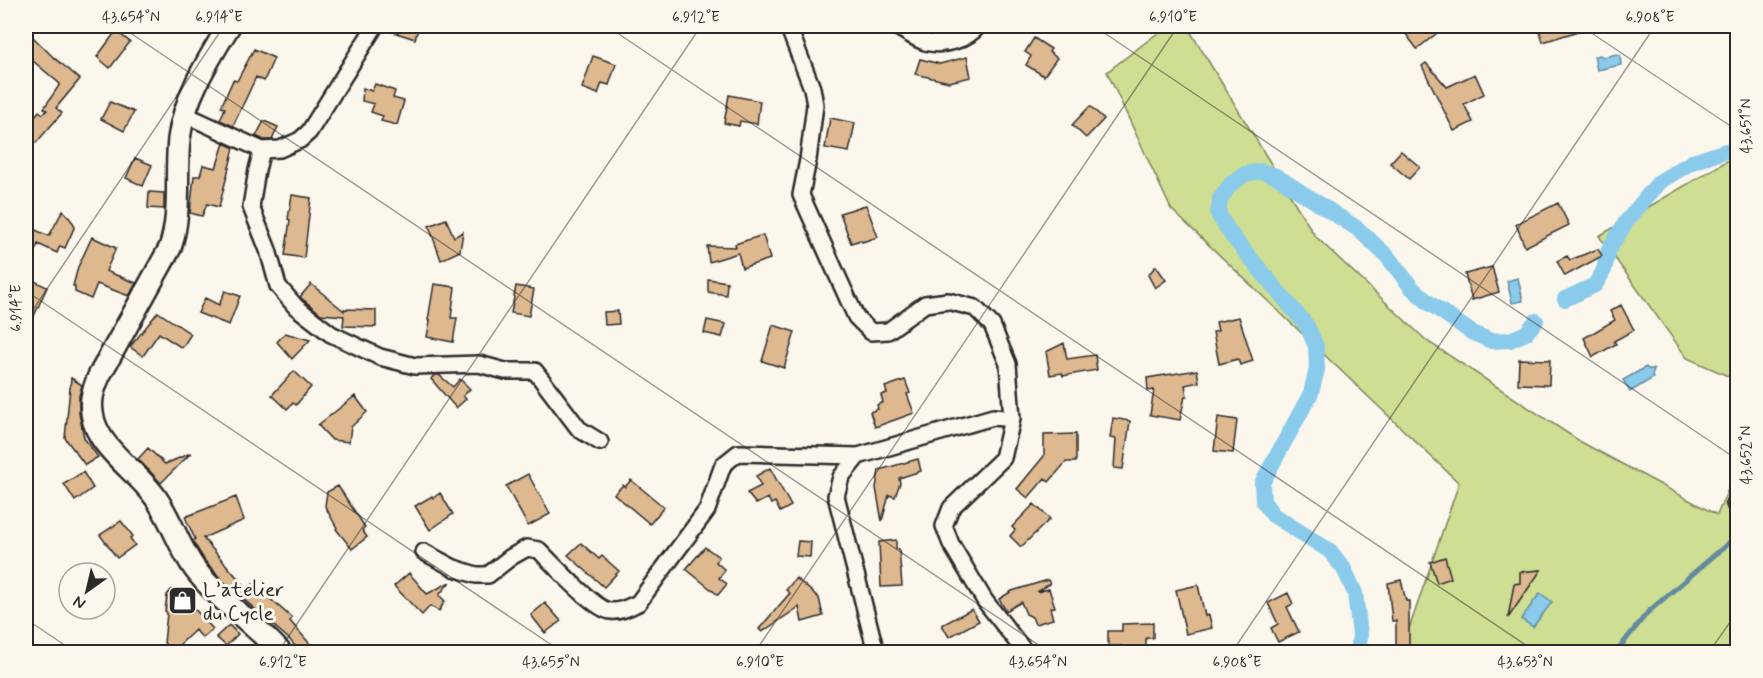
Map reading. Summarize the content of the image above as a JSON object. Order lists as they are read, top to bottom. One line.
{"places":{"shop":["L’atelier du Cycle"]},"north":"bottom left","coordinates":["43.654°N","6.914°E","6.912°E","6.910°E","6.908°E","43.651°N","43.652°N","43.655°N","43.653°N"]}
